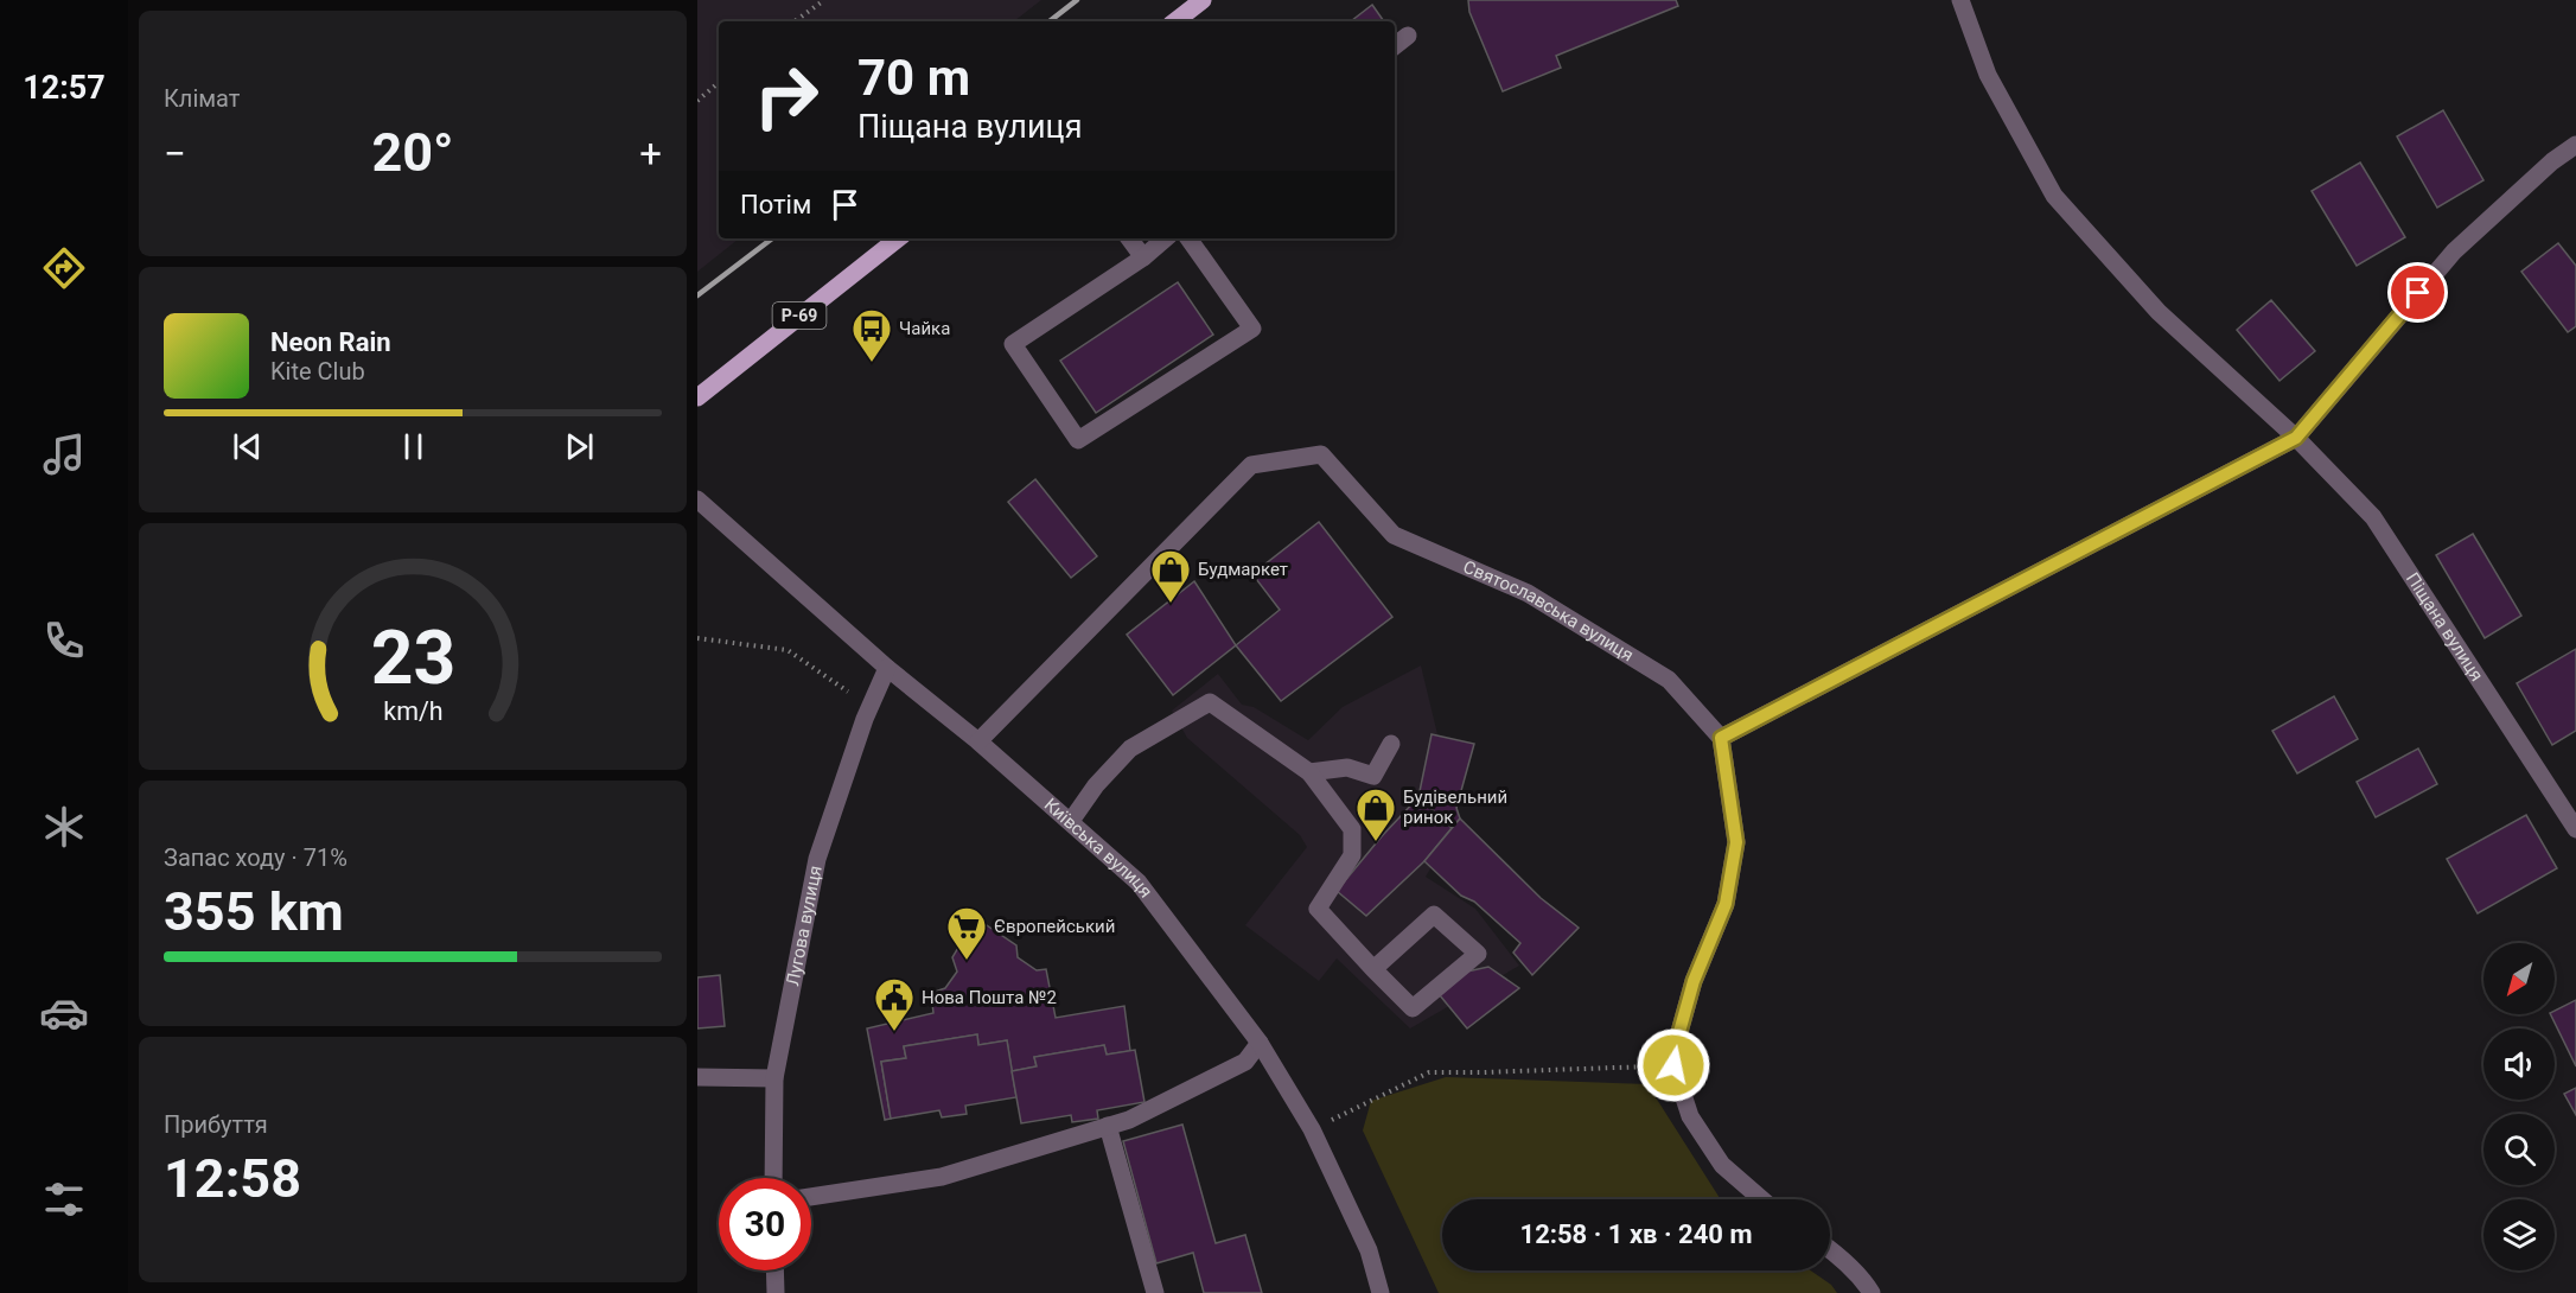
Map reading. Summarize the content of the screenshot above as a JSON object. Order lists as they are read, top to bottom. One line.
{"streets":{"main road":["Р-69"],"street":["Святославська вулиця","Піщана вулиця","Київська вулиця","Лугова вулиця"]},"crossings":[["Святославська вулиця","Київська вулиця"],["Київська вулиця","Лугова вулиця"]],"places":{"bus stop":["Чайка"],"shop":["Будмаркет","Будівельний ринок"],"supermarket":["Європейський"],"public building":["Нова Пошта №2"]},"north":"bottom left","page":{"tabs":"12:57","tile":["Клімат",["Запас ходу · 71%","355 km"],["Прибуття","12:58"]],"turn":["70 m","Піщана вулиця"],"heat":["−","20°","+"],"then":"Потім","song":["Neon Rain","Kite Club"],"limit":"30","trip":"12:58 · 1 хв · 240 m","gauge":["23","km/h"]}}
